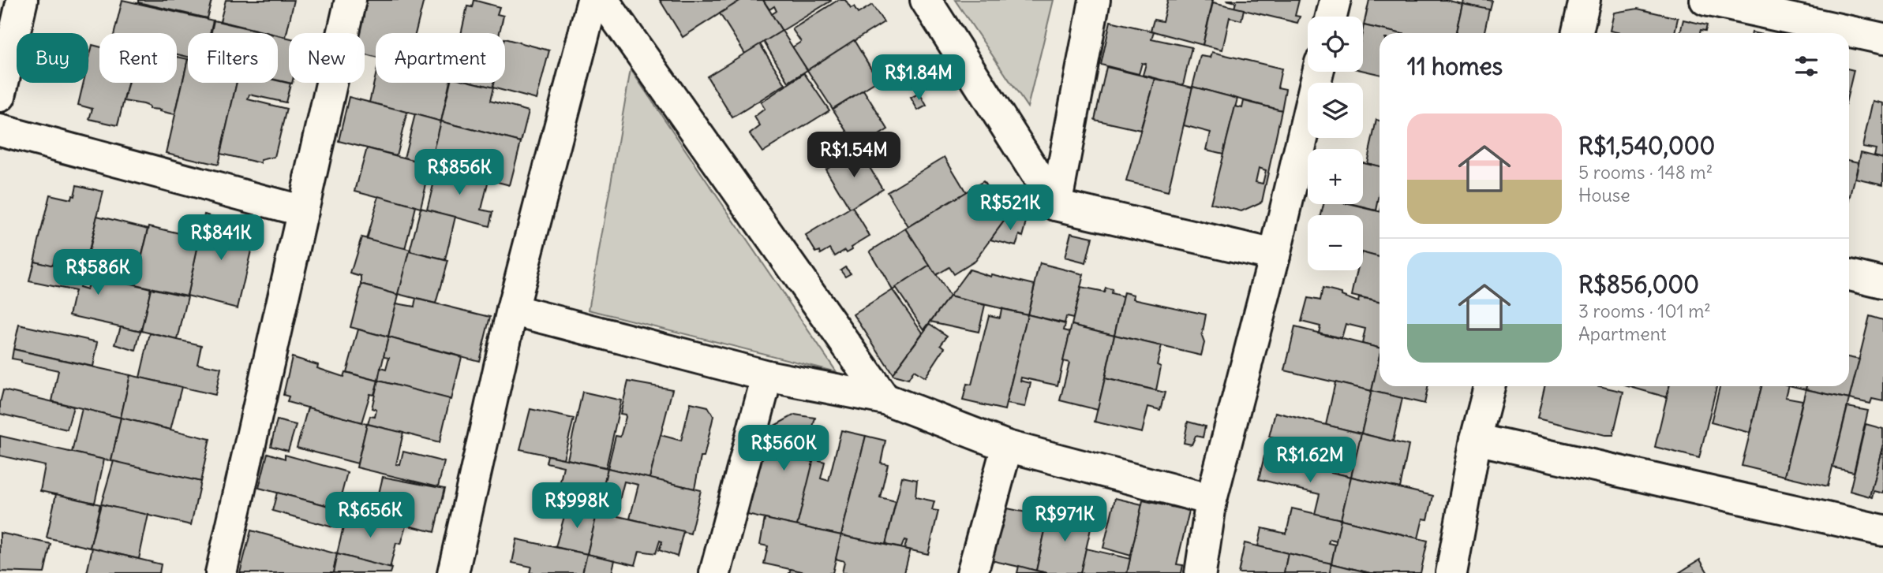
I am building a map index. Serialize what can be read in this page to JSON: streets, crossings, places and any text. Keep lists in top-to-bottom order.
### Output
{
  "page": {
    "map_buttons": ["+", "−"],
    "chip": [
      "Buy",
      "Rent",
      "Filters",
      "New",
      "Apartment"
    ],
    "heading": "11 homes",
    "price": [
      "R$1.84M",
      "R$1.54M",
      "R$856K",
      "R$521K",
      "R$841K",
      "R$586K",
      "R$560K",
      "R$1.62M",
      "R$998K",
      "R$656K",
      "R$971K"
    ],
    "list": [
      {
        "name": "R$1,540,000",
        "note": "5 rooms · 148 m² · House"
      },
      {
        "name": "R$856,000",
        "note": "3 rooms · 101 m² · Apartment"
      }
    ]
  }
}
